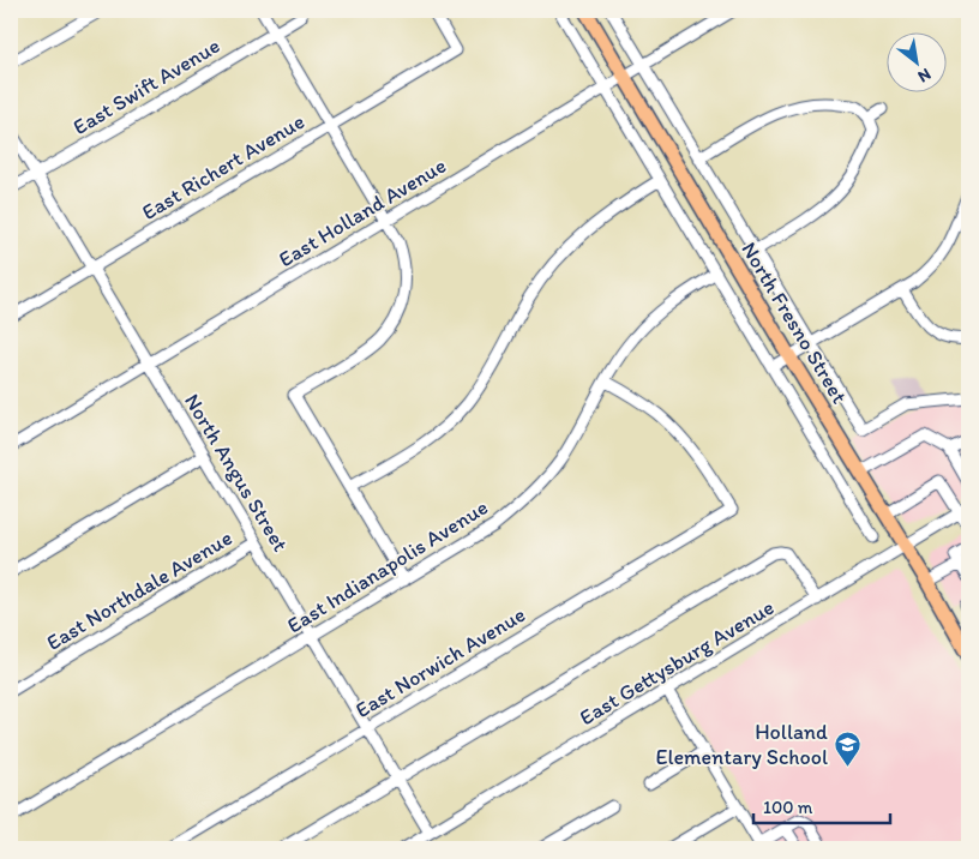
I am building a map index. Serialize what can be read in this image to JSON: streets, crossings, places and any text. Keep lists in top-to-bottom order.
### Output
{
  "streets": {
    "main road": ["North Fresno Street"],
    "street": [
      "East Swift Avenue",
      "East Richert Avenue",
      "East Holland Avenue",
      "North Angus Street",
      "East Indianapolis Avenue",
      "East Northdale Avenue",
      "East Norwich Avenue",
      "East Gettysburg Avenue"
    ]
  },
  "crossings": [
    ["East Swift Avenue", "North Angus Street"],
    ["East Richert Avenue", "North Angus Street"],
    ["East Holland Avenue", "North Fresno Street"],
    ["East Holland Avenue", "North Angus Street"],
    ["North Fresno Street", "East Indianapolis Avenue"],
    ["North Fresno Street", "East Gettysburg Avenue"],
    ["North Angus Street", "East Indianapolis Avenue"],
    ["North Angus Street", "East Northdale Avenue"],
    ["North Angus Street", "East Norwich Avenue"],
    ["North Angus Street", "East Gettysburg Avenue"],
    ["East Indianapolis Avenue", "East Norwich Avenue"]
  ],
  "places": {
    "school or university": ["Holland Elementary School"]
  },
  "scale_bar": "100 m",
  "north": "bottom right"
}
